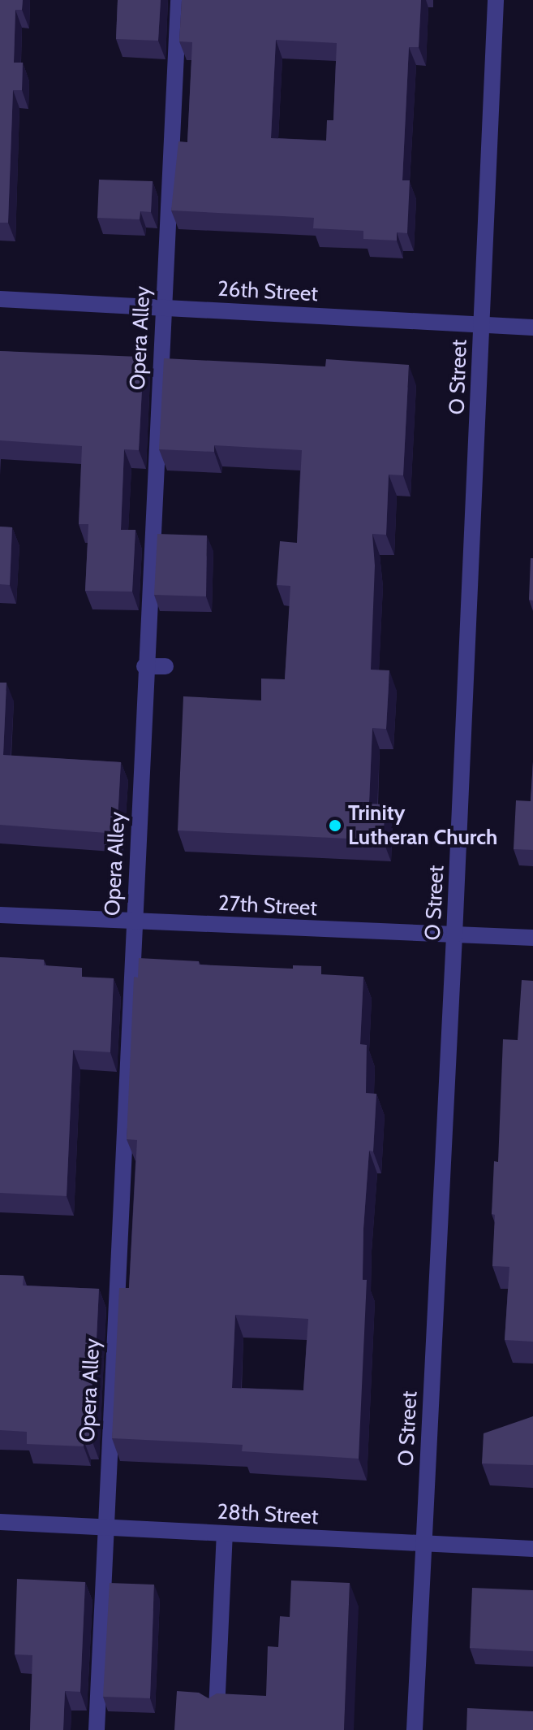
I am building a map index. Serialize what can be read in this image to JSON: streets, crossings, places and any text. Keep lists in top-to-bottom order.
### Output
{
  "streets": {
    "street": [
      "26th Street",
      "Opera Alley",
      "O Street",
      "27th Street",
      "28th Street"
    ]
  },
  "crossings": [
    ["26th Street", "Opera Alley"],
    ["26th Street", "O Street"],
    ["Opera Alley", "27th Street"],
    ["Opera Alley", "28th Street"],
    ["O Street", "27th Street"],
    ["O Street", "28th Street"]
  ],
  "places": ["Trinity Lutheran Church"]
}
